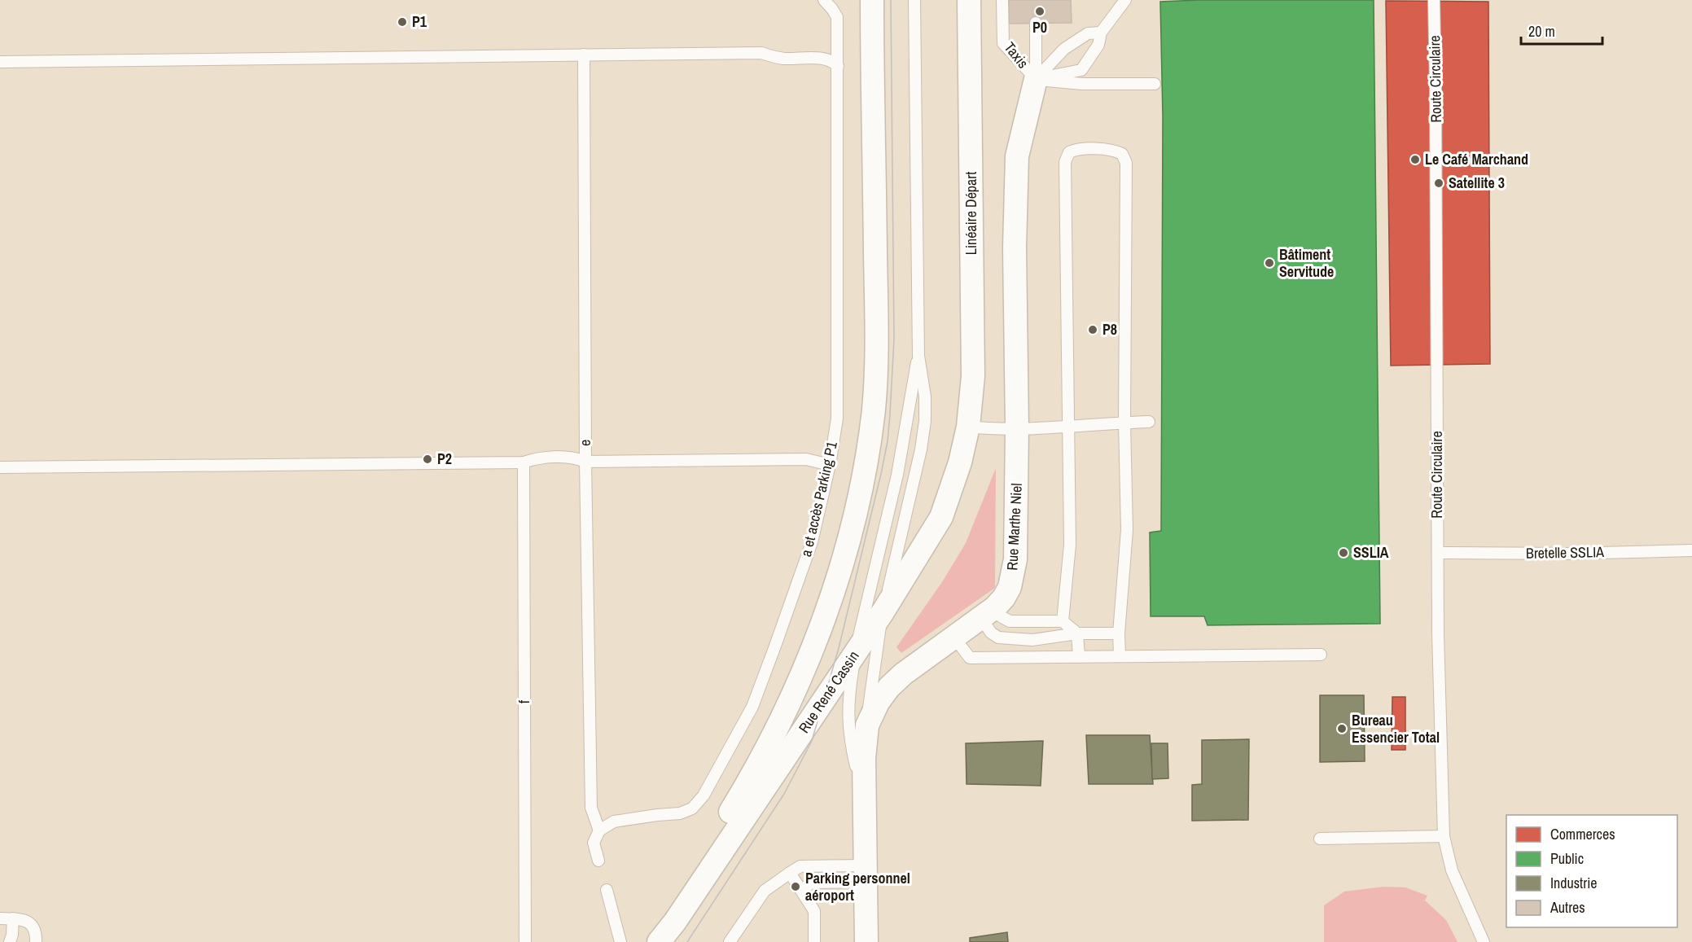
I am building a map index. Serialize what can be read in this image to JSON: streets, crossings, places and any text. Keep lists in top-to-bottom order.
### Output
{
  "streets": {
    "street": ["Linéaire Départ", "Rue Marthe Niel", "Rue René Cassin"],
    "lane": [
      "Taxis",
      "Route Circulaire",
      "e",
      "a et accès Parking P1",
      "Bretelle SSLIA",
      "f"
    ]
  },
  "crossings": [
    ["Taxis", "Rue Marthe Niel"],
    ["Route Circulaire", "Bretelle SSLIA"],
    ["Linéaire Départ", "Rue René Cassin"],
    ["e", "a et accès Parking P1"]
  ],
  "places": [
    "P0",
    "P1",
    "Le Café Marchand",
    "Satellite 3",
    "Bâtiment Servitude",
    "P8",
    "P2",
    "SSLIA",
    "Bureau Essencier Total",
    "Parking personnel aéroport"
  ],
  "legend": [
    "Commerces",
    "Public",
    "Industrie",
    "Autres"
  ],
  "scale_bar": "20 m"
}
